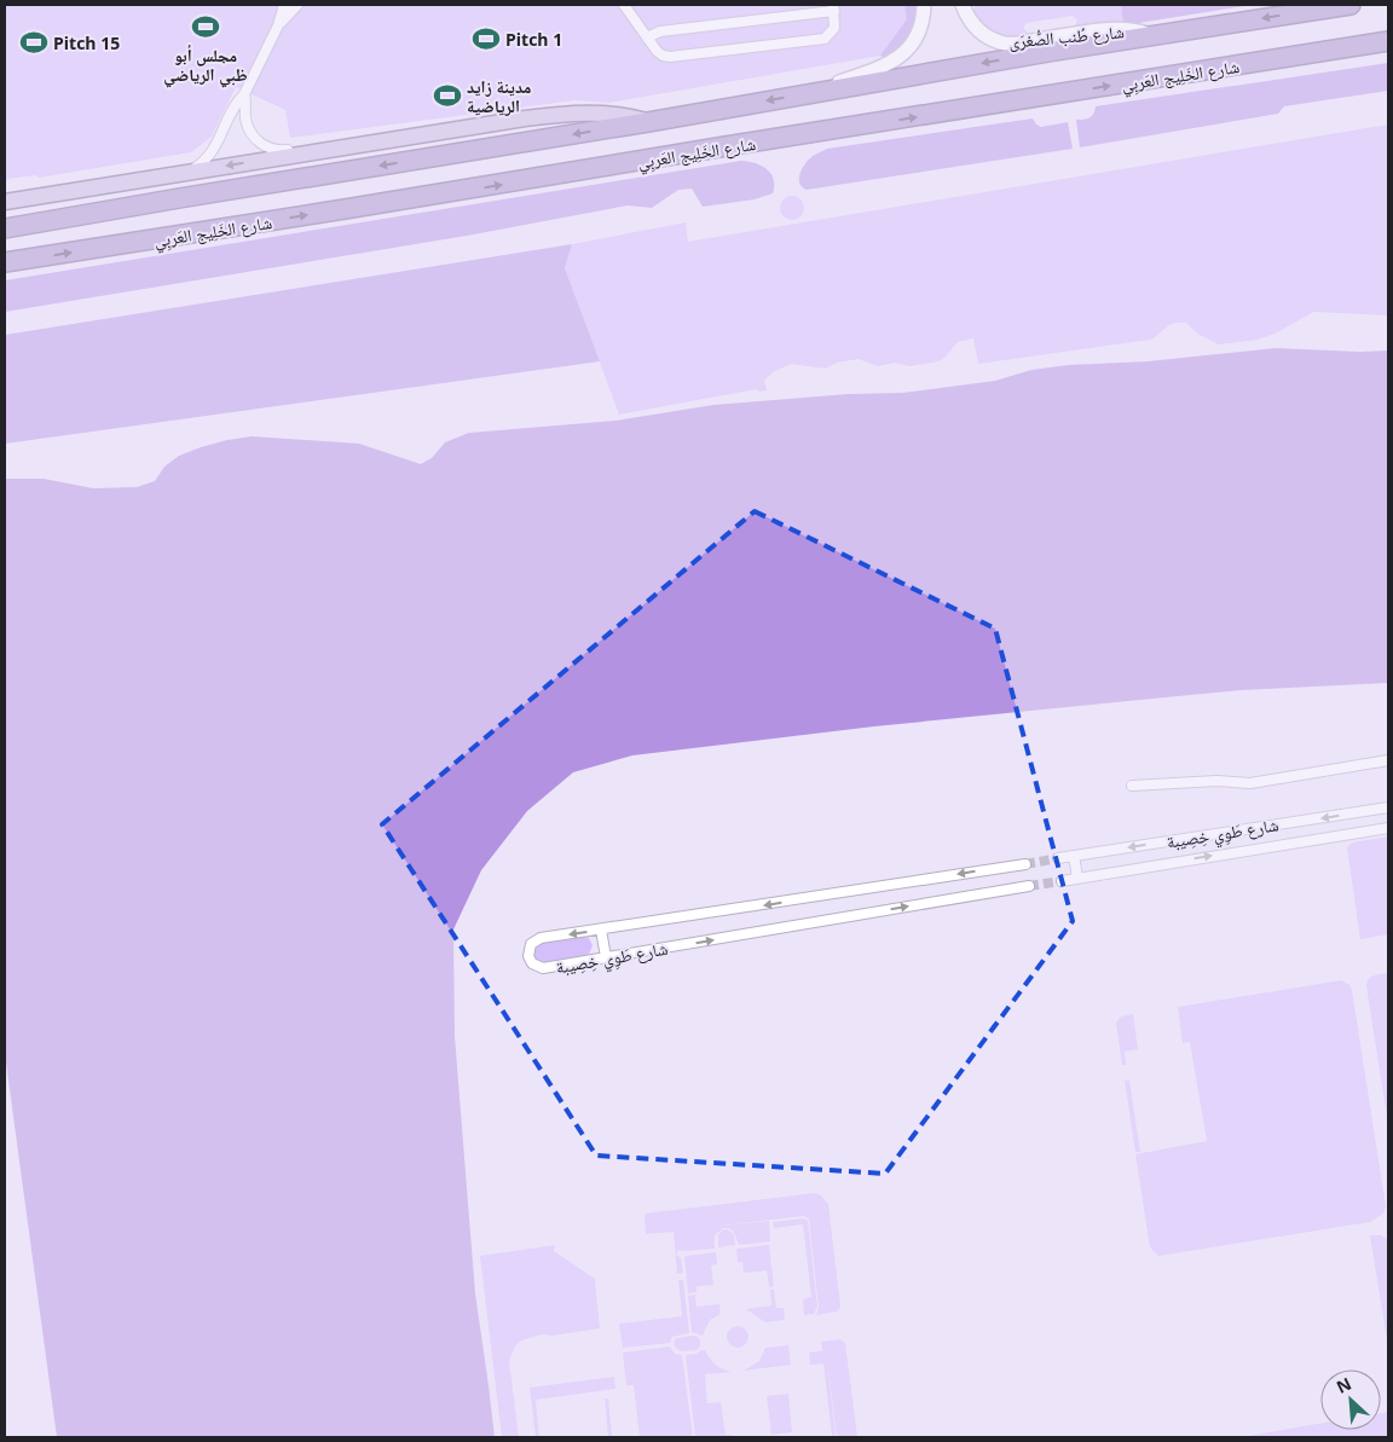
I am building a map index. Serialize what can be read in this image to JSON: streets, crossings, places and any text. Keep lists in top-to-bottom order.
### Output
{
  "streets": {
    "highway": ["شارع الخَلِيج العَربِي"],
    "street": ["شارع طُنب الصُّغرَى", "شارع طَوِي خِصِيبة"]
  },
  "places": {
    "sports": [
      "مجلس أبو ظبي الرياضي",
      "Pitch 1",
      "Pitch 15",
      "مدينة زايد الرياضية"
    ]
  },
  "north": "top left"
}
